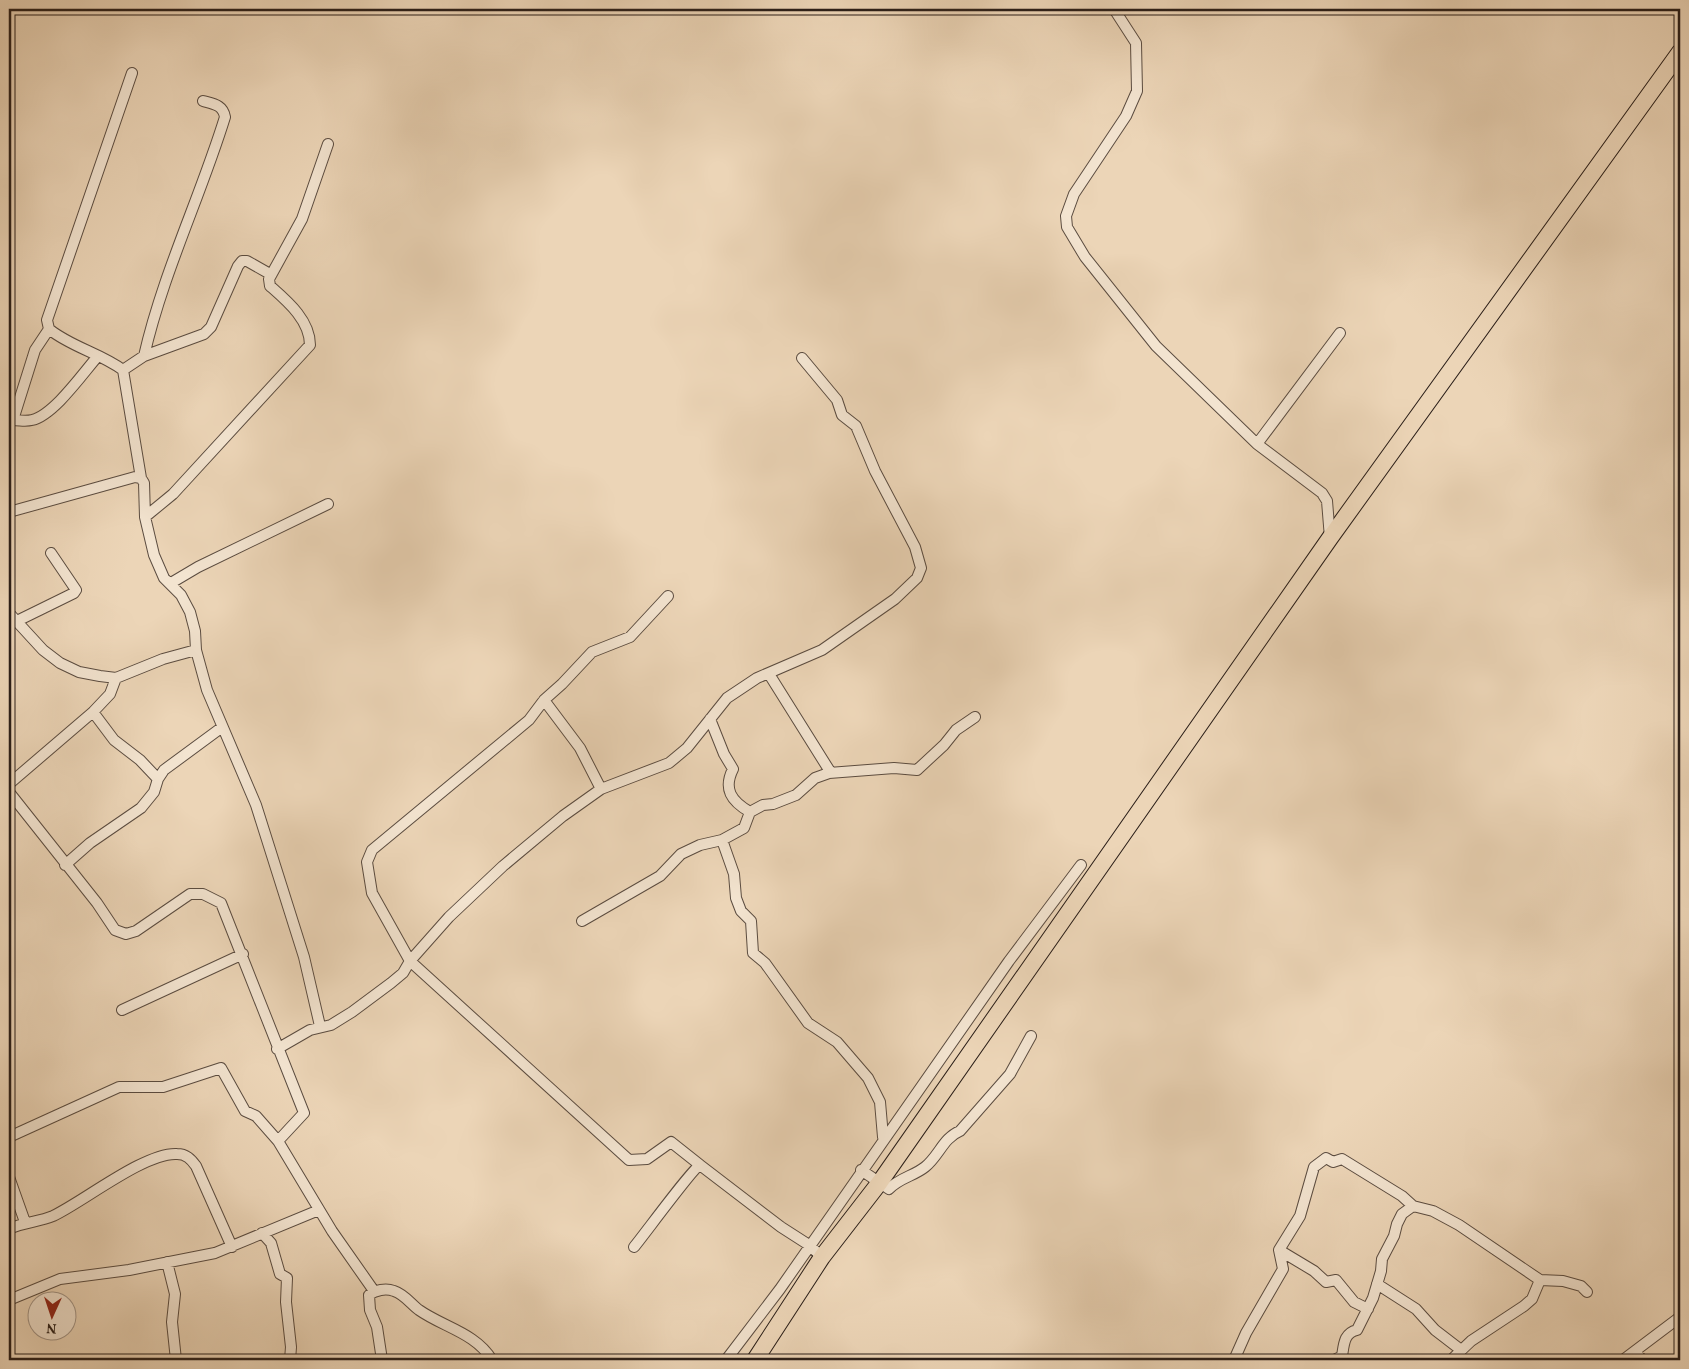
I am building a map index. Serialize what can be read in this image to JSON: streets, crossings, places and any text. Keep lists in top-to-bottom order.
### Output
{
  "north": "bottom"
}
